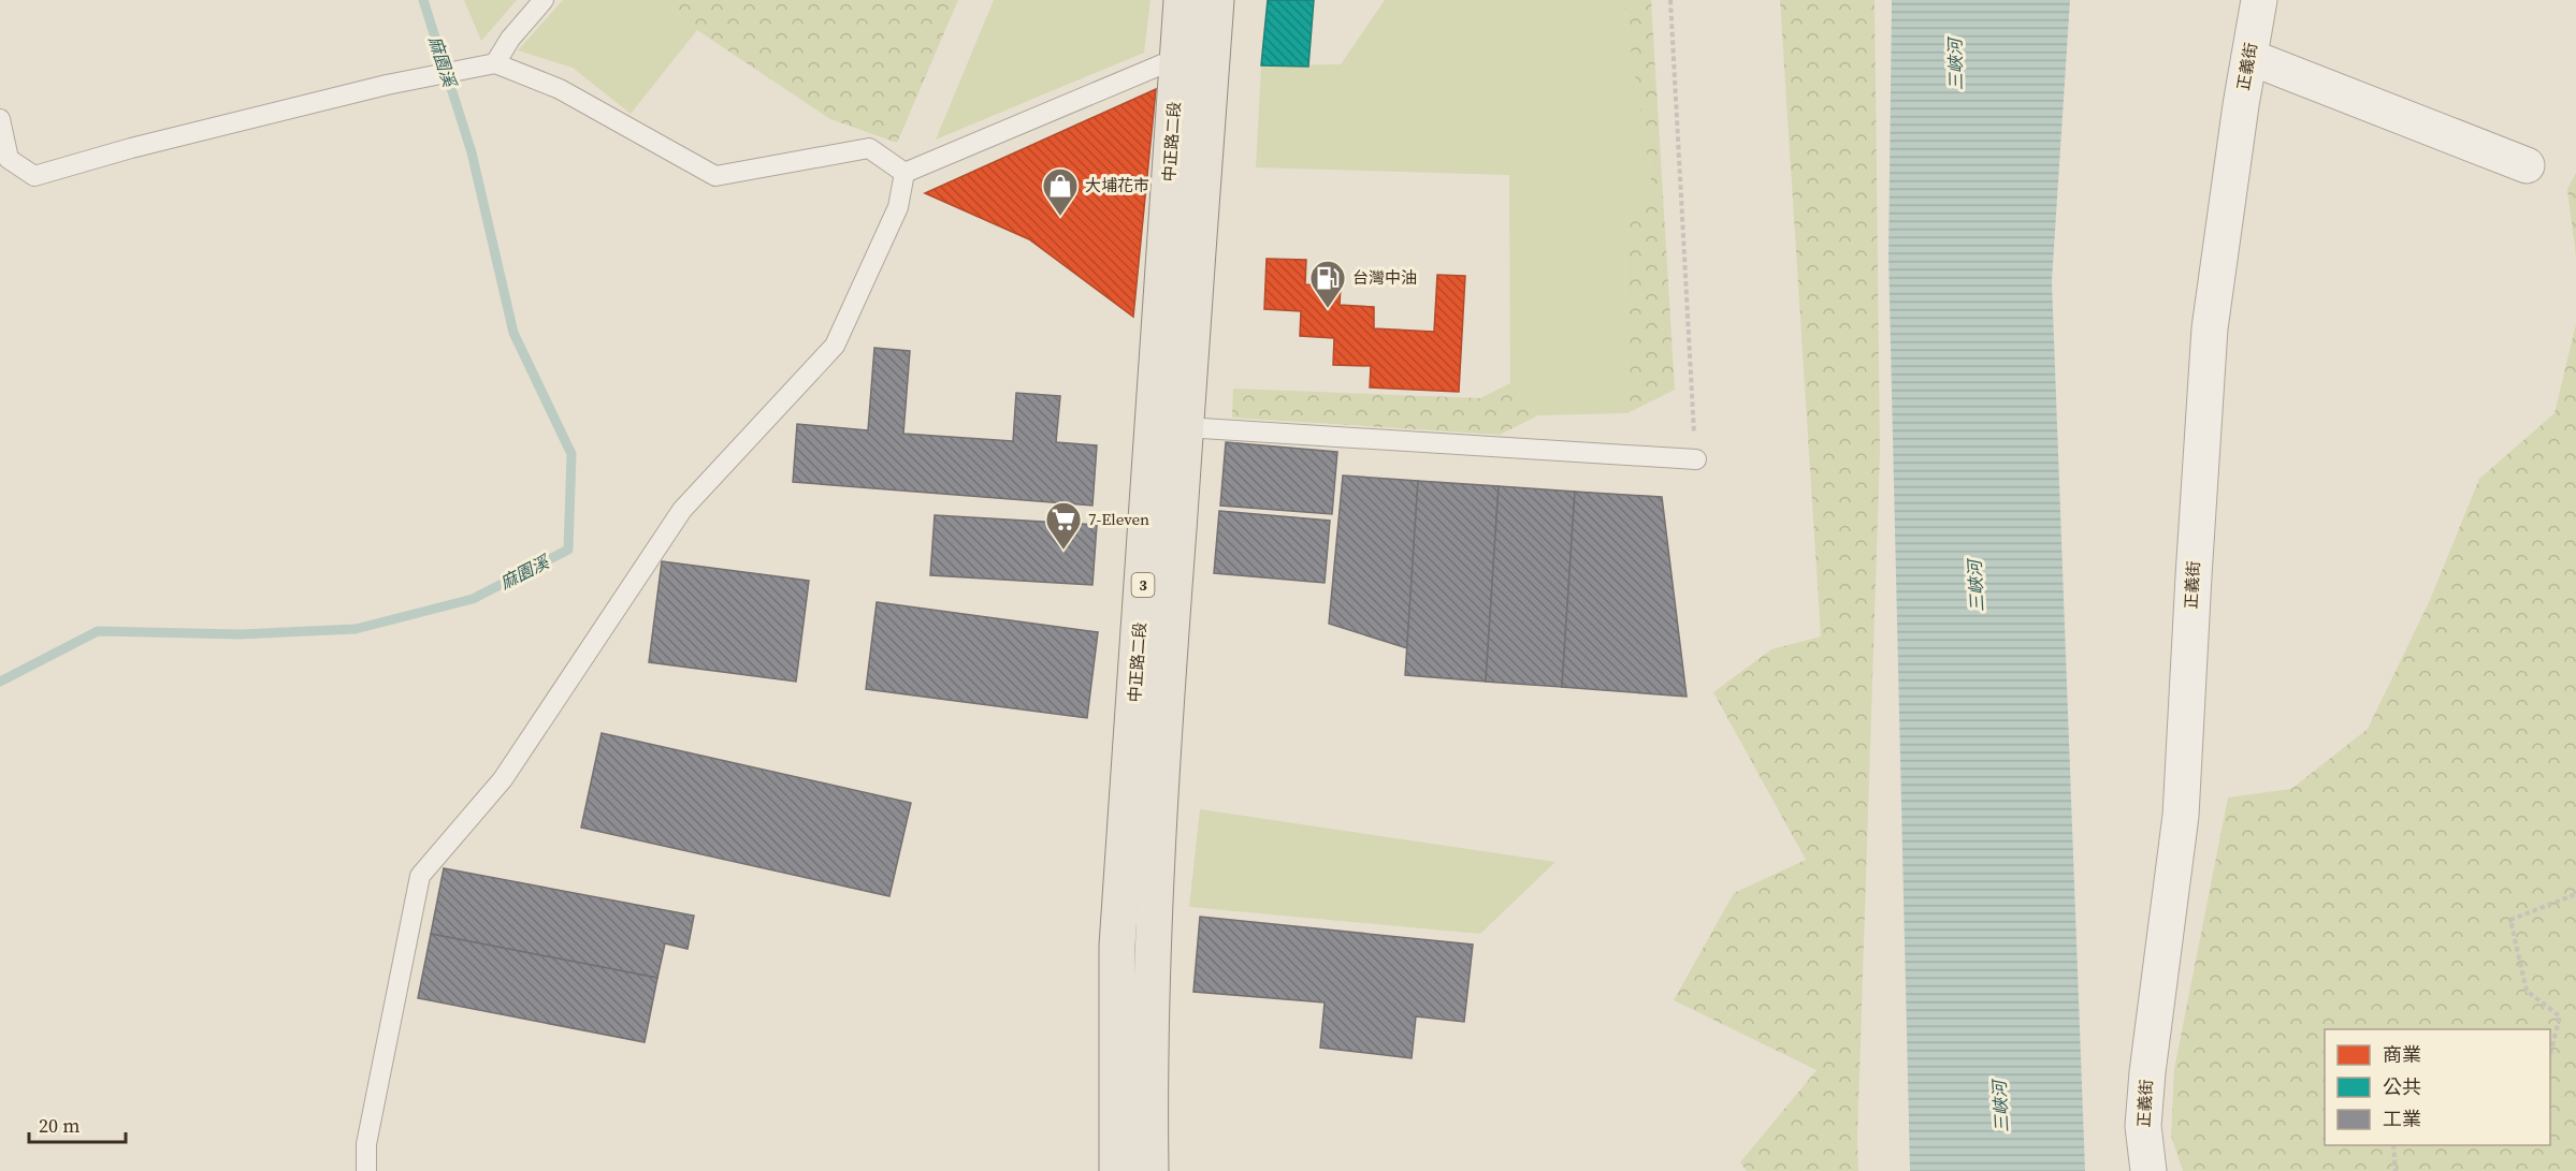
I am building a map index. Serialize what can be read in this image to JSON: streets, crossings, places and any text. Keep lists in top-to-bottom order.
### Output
{
  "streets": {
    "main road": ["中正路二段", "3"],
    "street": ["正義街"]
  },
  "water": ["麻園溪", "三峽河"],
  "places": {
    "shop": ["大埔花市"],
    "fuel station": ["台灣中油"],
    "supermarket": ["7-Eleven"]
  },
  "legend": ["商業", "公共", "工業"],
  "scale_bar": "20 m"
}
